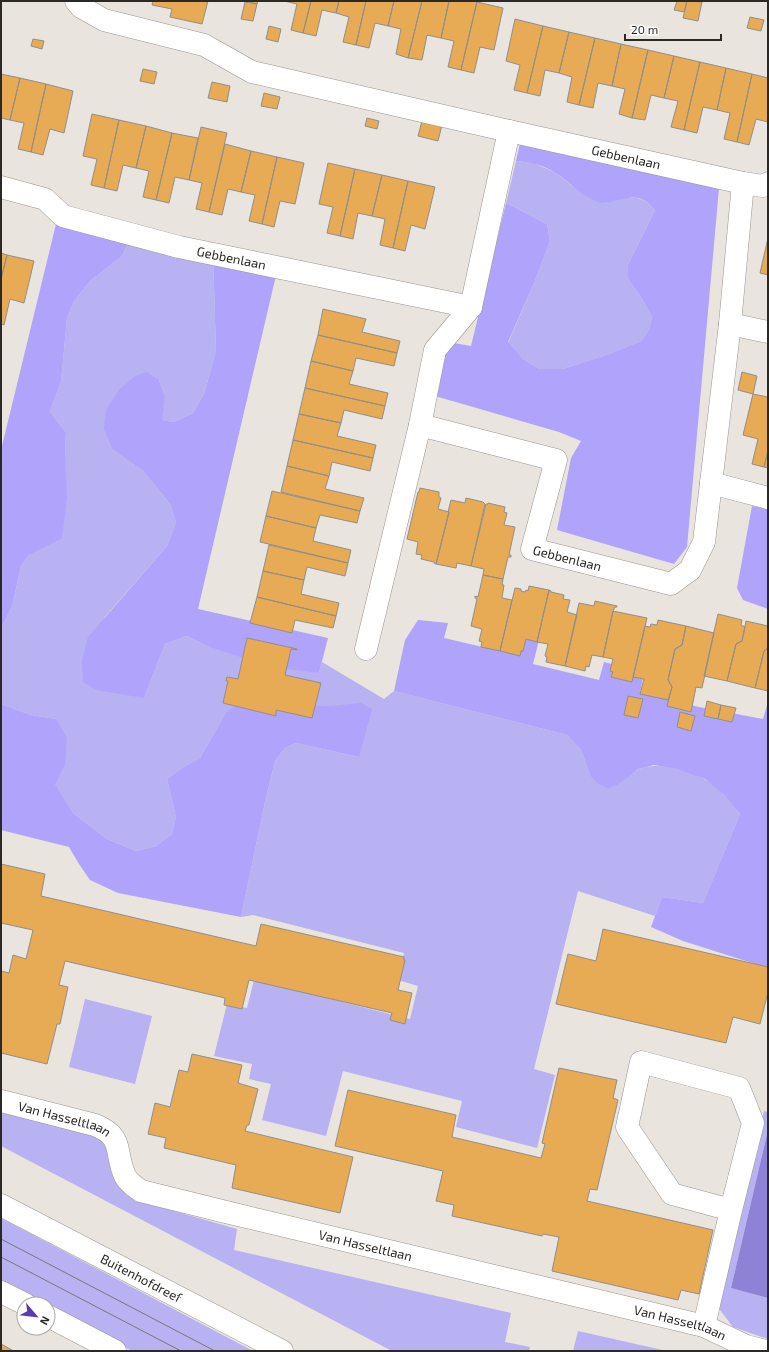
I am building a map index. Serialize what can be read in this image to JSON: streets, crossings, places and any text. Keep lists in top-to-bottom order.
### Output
{
  "streets": {
    "street": ["Gebbenlaan", "Van Hasseltlaan", "Buitenhofdreef"]
  },
  "scale_bar": "20 m",
  "north": "bottom right"
}
